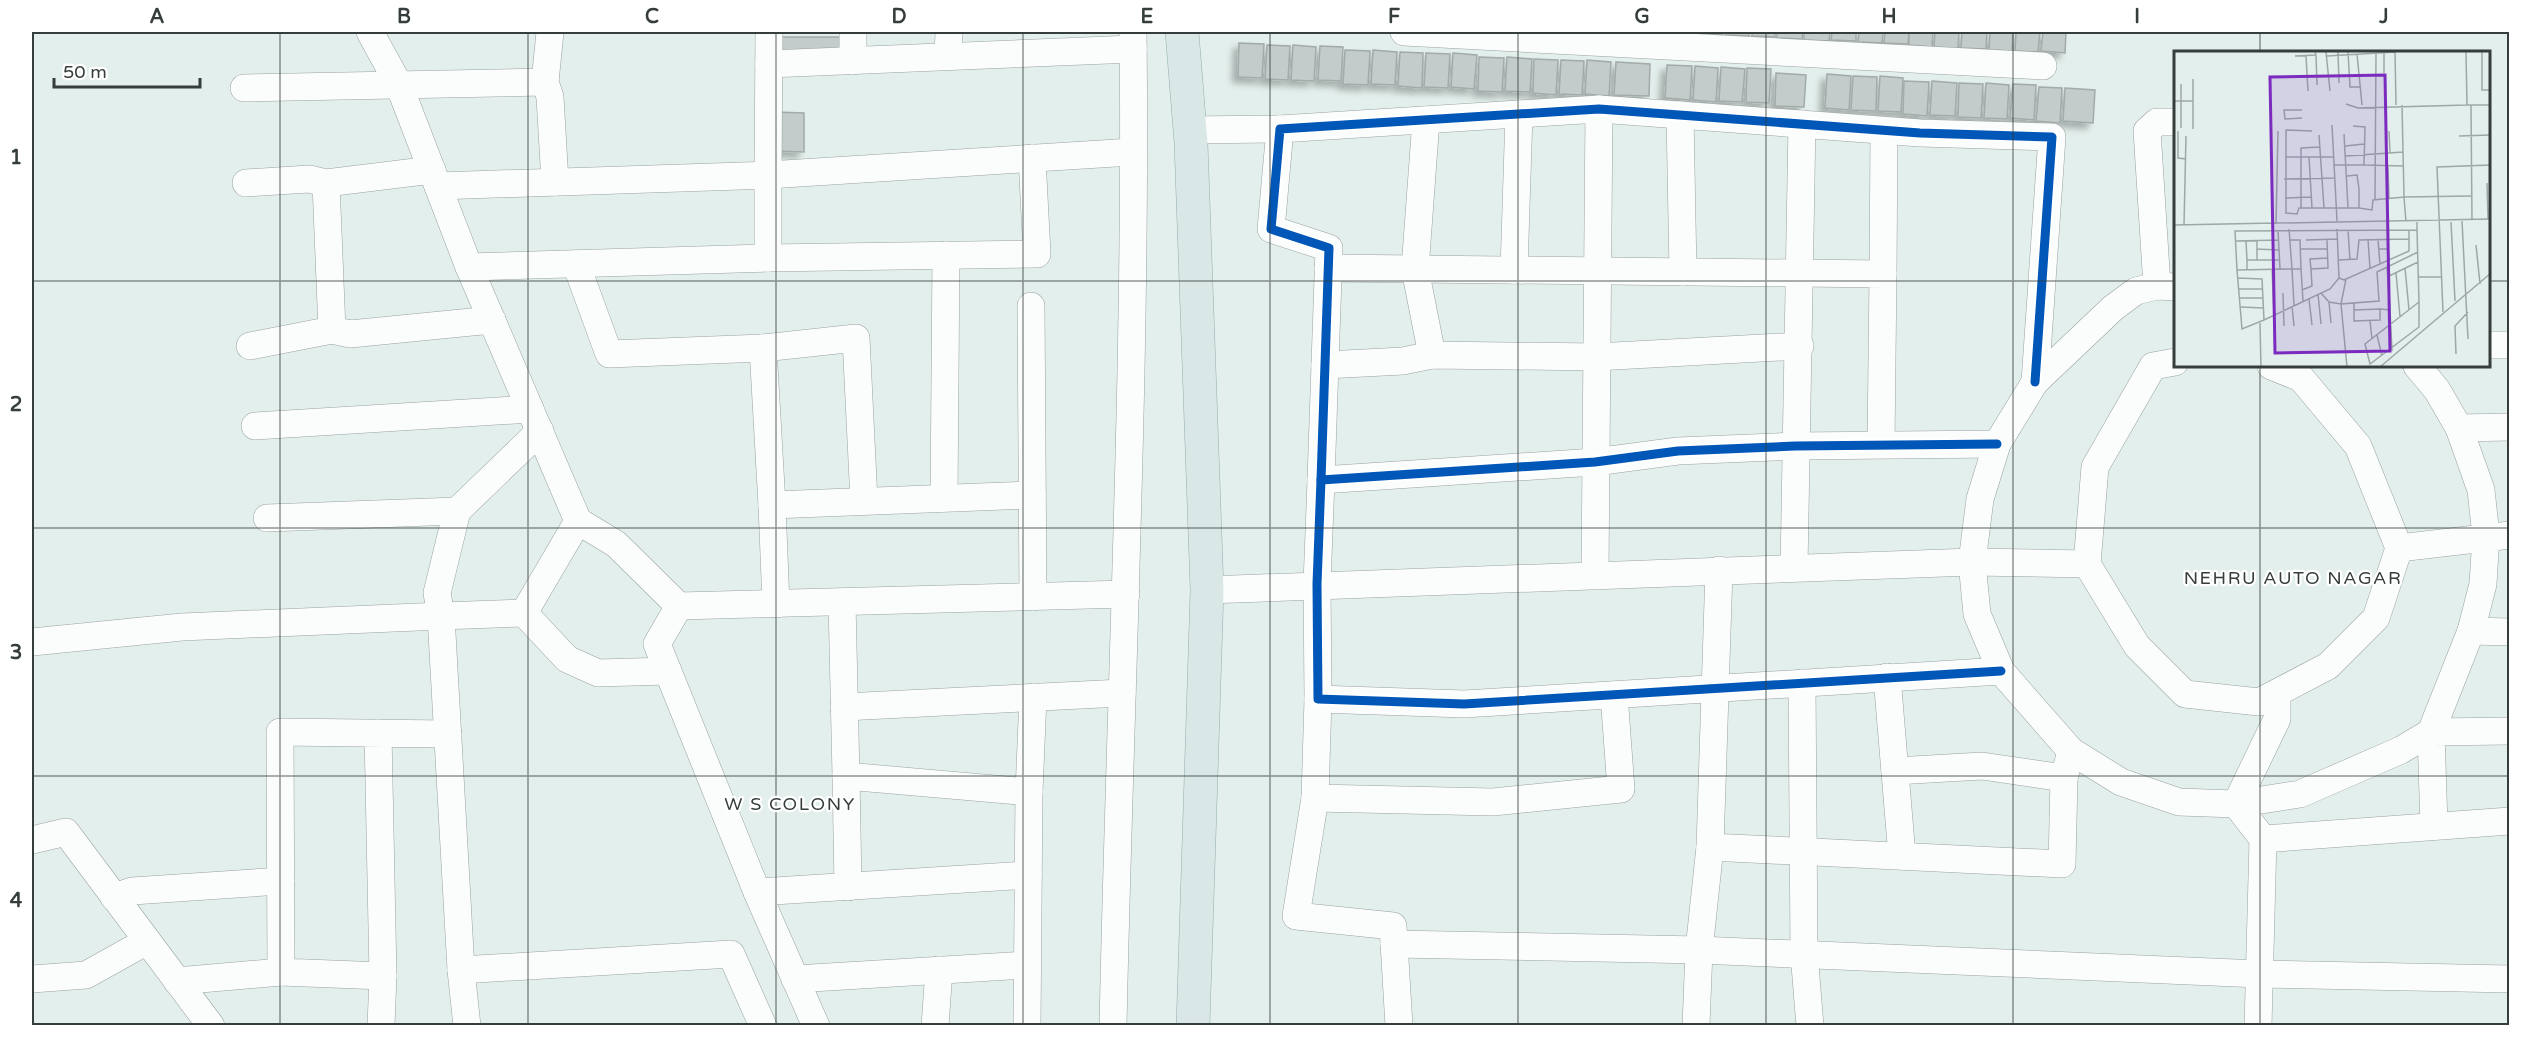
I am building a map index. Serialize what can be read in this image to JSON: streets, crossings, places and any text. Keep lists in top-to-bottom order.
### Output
{
  "districts": ["NEHRU AUTO NAGAR", "W S COLONY"],
  "scale_bar": "50 m",
  "grid": {
    "columns": [
      "A",
      "B",
      "C",
      "D",
      "E",
      "F",
      "G",
      "H",
      "I",
      "J"
    ],
    "rows": [
      "1",
      "2",
      "3",
      "4"
    ]
  }
}
